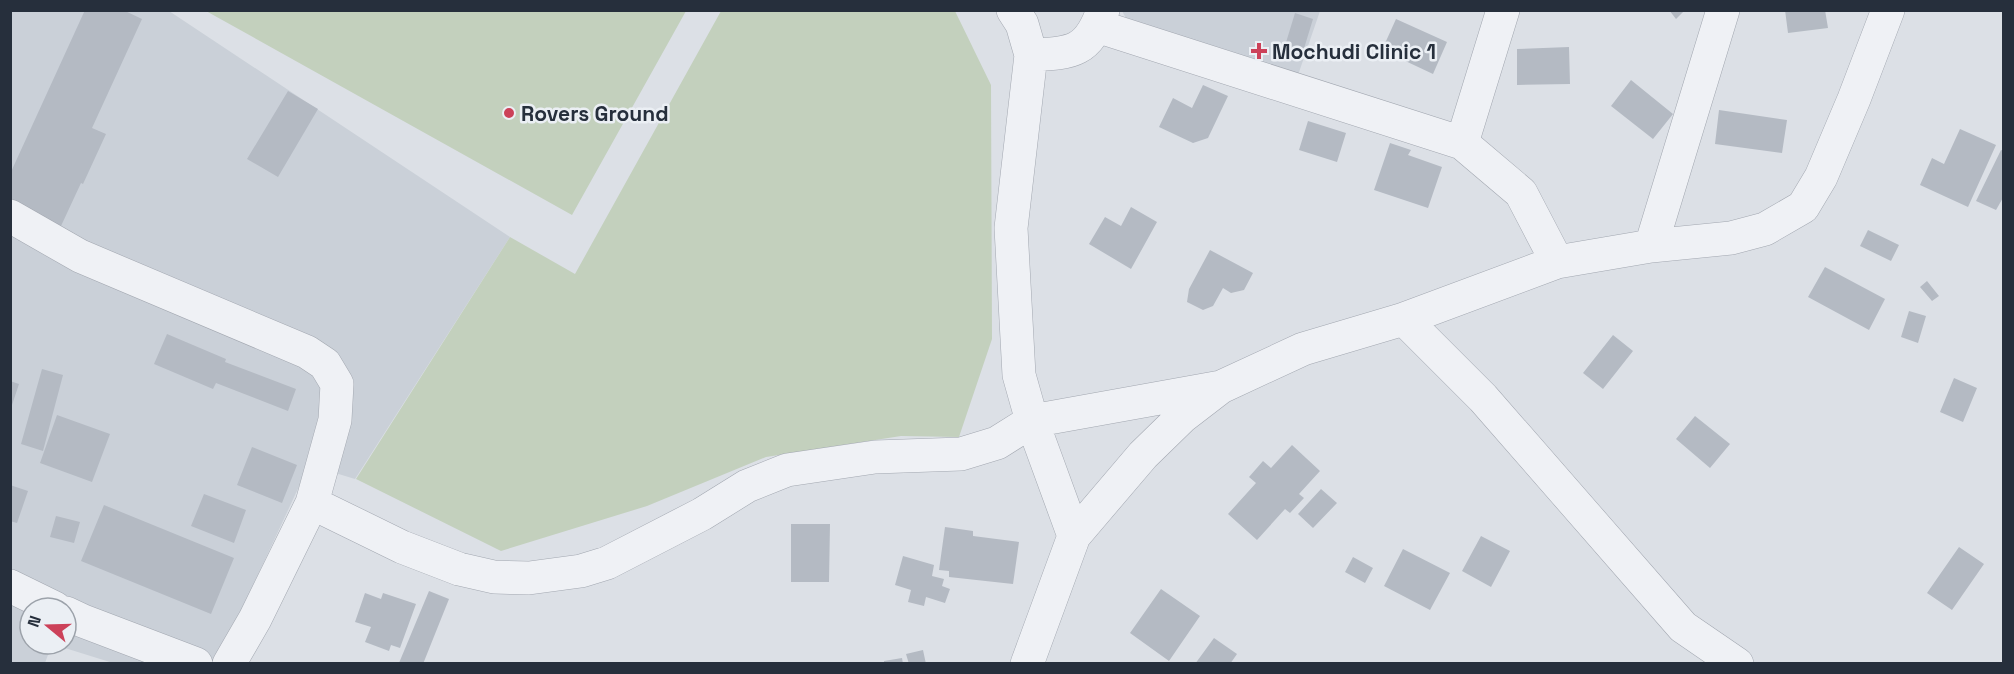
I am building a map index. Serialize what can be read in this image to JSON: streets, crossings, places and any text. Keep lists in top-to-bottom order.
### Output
{
  "places": {
    "health": ["Mochudi Clinic 1"],
    "other": ["Rovers Ground"]
  },
  "north": "left"
}
